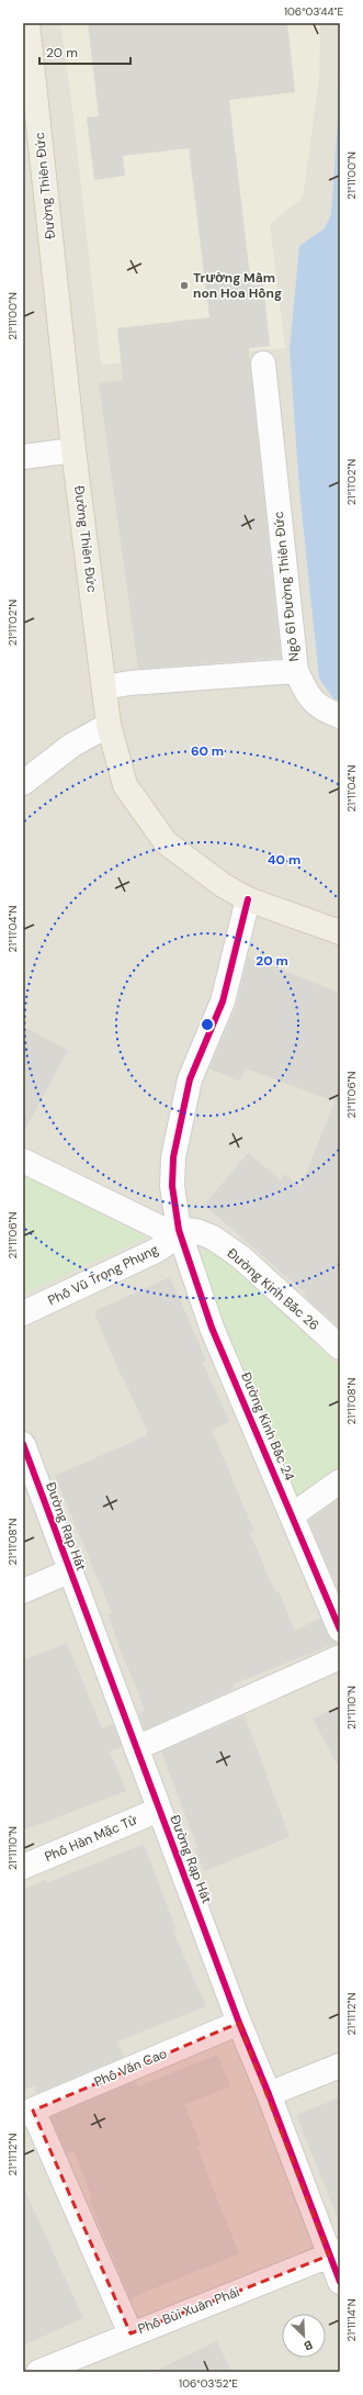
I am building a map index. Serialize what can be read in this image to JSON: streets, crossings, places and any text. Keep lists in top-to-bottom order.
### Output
{
  "streets": {
    "main road": ["Đường Thiên Đức"],
    "street": [
      "Ngõ 61 Đường Thiên Đức",
      "Phố Vũ Trọng Phụng",
      "Đường Kinh Bắc 26",
      "Đường Kinh Bắc 24",
      "Đường Rạp Hát",
      "Phố Hàn Mặc Tử",
      "Phố Văn Cao",
      "Phố Bùi Xuân Phái"
    ]
  },
  "crossings": [
    ["Đường Thiên Đức", "Ngõ 61 Đường Thiên Đức"],
    ["Đường Thiên Đức", "Đường Kinh Bắc 24"],
    ["Phố Vũ Trọng Phụng", "Đường Kinh Bắc 26"],
    ["Phố Vũ Trọng Phụng", "Đường Kinh Bắc 24"],
    ["Đường Kinh Bắc 26", "Đường Kinh Bắc 24"],
    ["Đường Rạp Hát", "Phố Hàn Mặc Tử"],
    ["Đường Rạp Hát", "Phố Văn Cao"],
    ["Đường Rạp Hát", "Phố Bùi Xuân Phái"]
  ],
  "places": ["Trường Mầm non Hoa Hồng"],
  "scale_bar": "20 m",
  "north": "bottom right",
  "coordinates": [
    "106°03'44\"E",
    "21°11'00\"N",
    "21°11'02\"N",
    "21°11'04\"N",
    "21°11'06\"N",
    "21°11'08\"N",
    "21°11'10\"N",
    "21°11'12\"N",
    "21°11'14\"N",
    "106°03'52\"E"
  ],
  "rings": ["60 m", "40 m", "20 m"]
}
